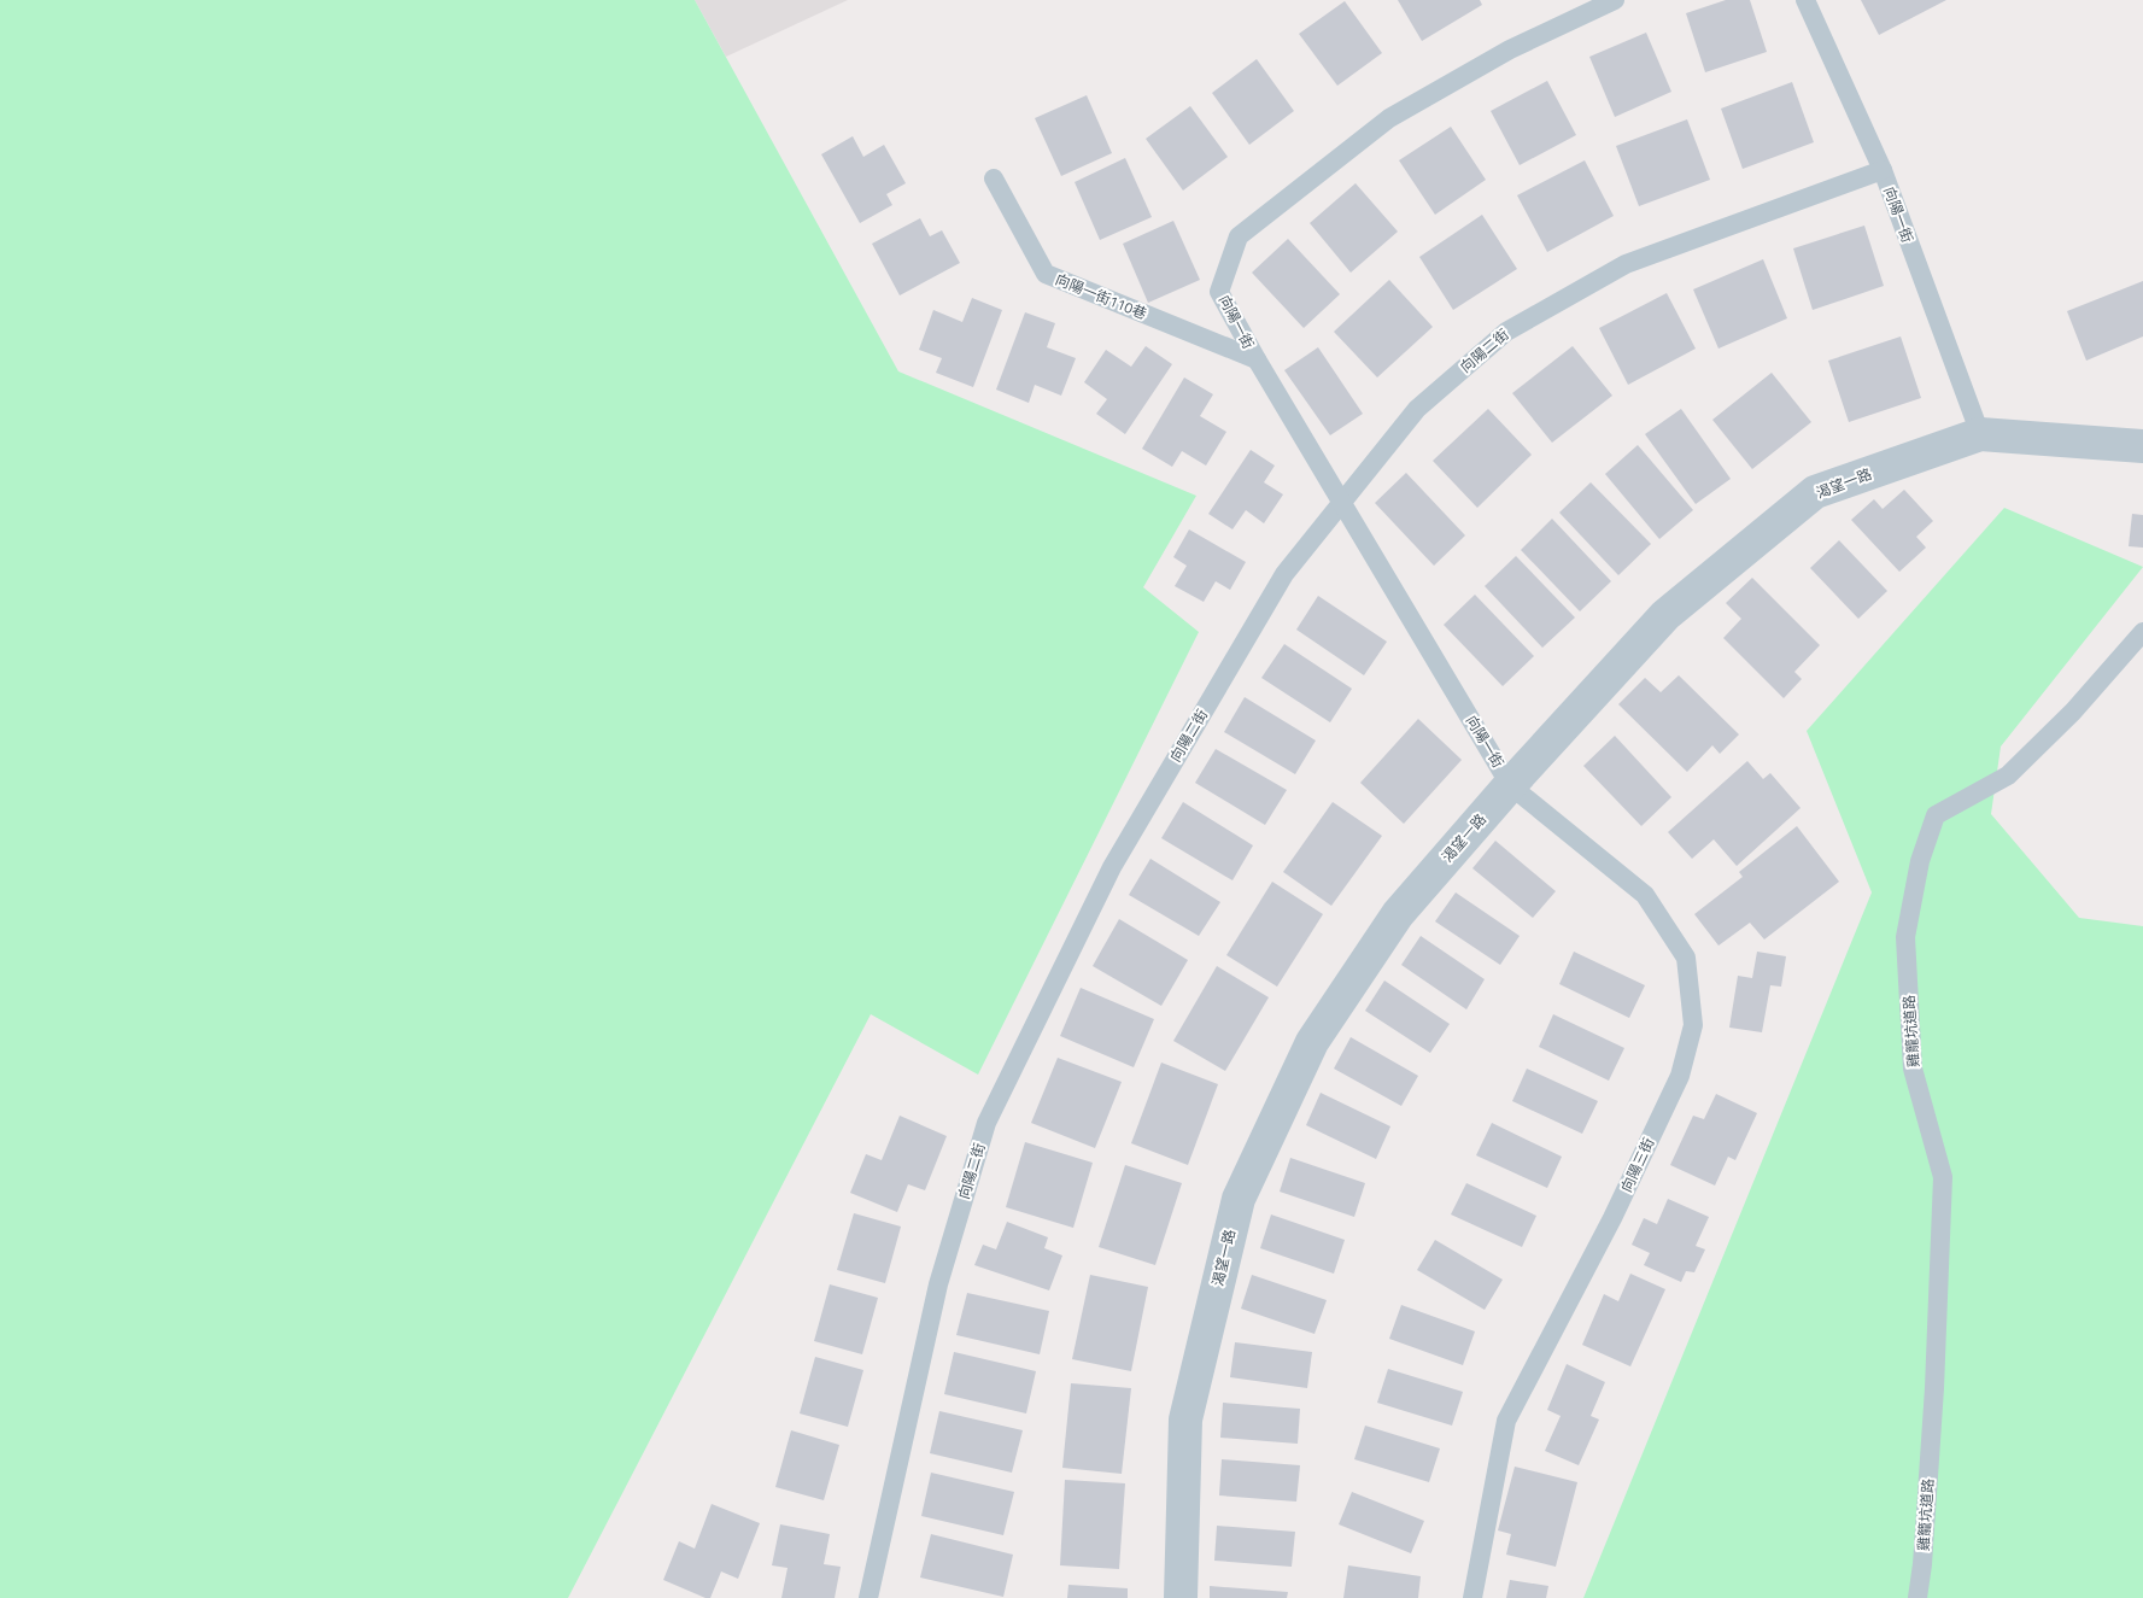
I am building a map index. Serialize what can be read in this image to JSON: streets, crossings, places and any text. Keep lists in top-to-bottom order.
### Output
{
  "streets": {
    "street": ["渴望一路"],
    "lane": [
      "向陽一街",
      "向陽一街110巷",
      "向陽二街",
      "雞籠坑道路",
      "向陽三街"
    ]
  },
  "crossings": [
    ["向陽一街", "向陽一街110巷"],
    ["向陽一街", "向陽二街"],
    ["向陽一街", "渴望一路"],
    ["向陽一街", "向陽三街"],
    ["渴望一路", "向陽三街"]
  ]
}
